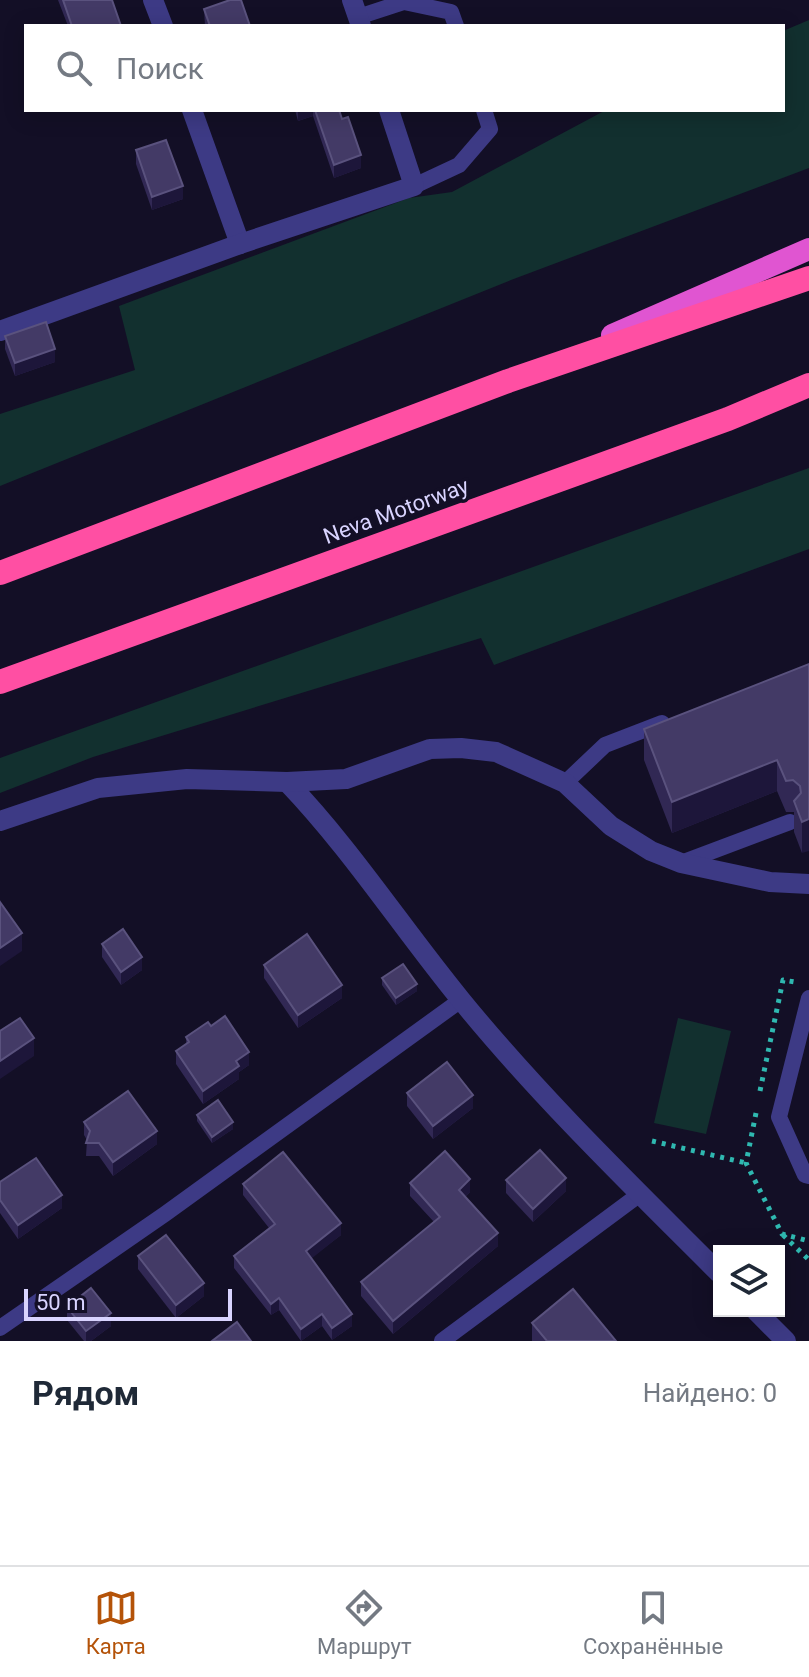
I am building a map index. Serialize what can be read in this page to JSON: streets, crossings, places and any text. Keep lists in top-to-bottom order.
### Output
{
  "streets": {
    "highway": ["Neva Motorway"]
  },
  "scale_bar": "50 m",
  "page": {
    "search": "Поиск",
    "scale": "50 m",
    "heading": ["Рядом", "Найдено: 0"],
    "nav": ["Карта", "Маршрут", "Сохранённые"]
  }
}
